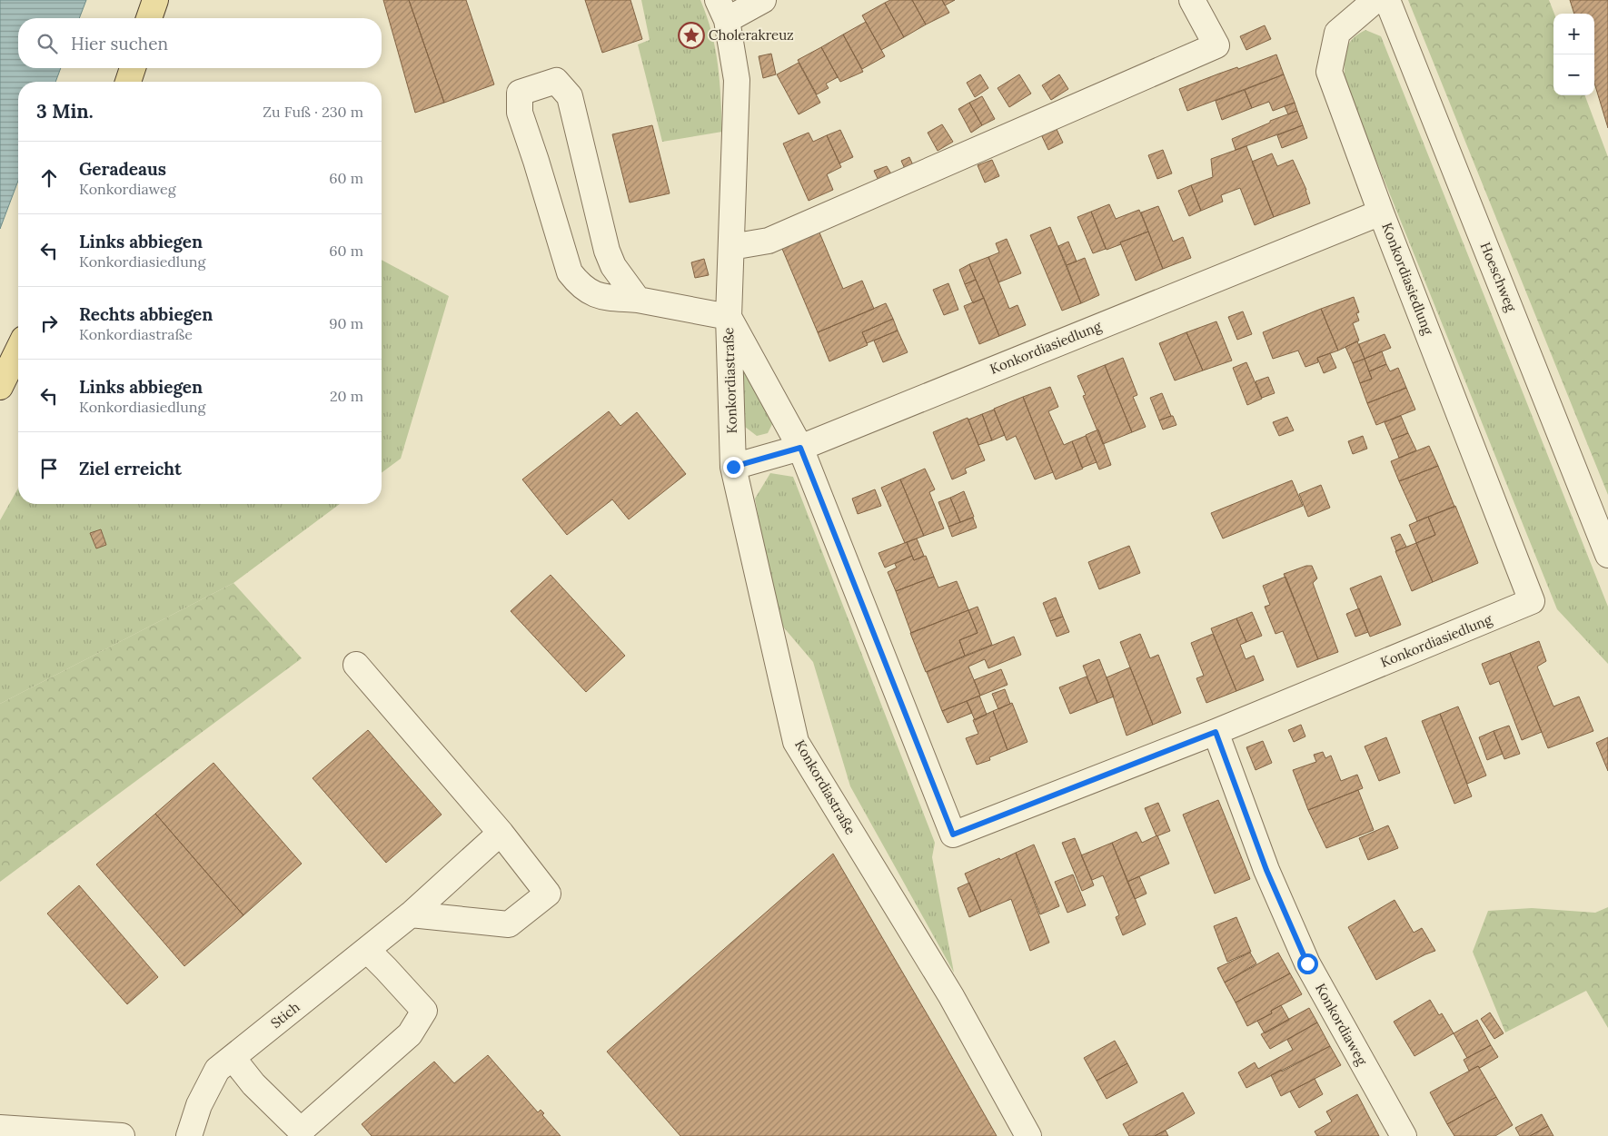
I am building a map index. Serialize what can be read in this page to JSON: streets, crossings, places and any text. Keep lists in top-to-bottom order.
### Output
{
  "streets": {
    "street": [
      "Hoeschweg",
      "Konkordiasiedlung",
      "Konkordiastraße",
      "Stich",
      "Konkordiaweg"
    ]
  },
  "crossings": [
    ["Konkordiasiedlung", "Konkordiastraße"],
    ["Konkordiasiedlung", "Konkordiaweg"]
  ],
  "places": {
    "place": ["Cholerakreuz"]
  },
  "page": {
    "map_buttons": ["+", "−"],
    "search": "Hier suchen",
    "heading": ["3 Min.", "Zu Fuß · 230 m"],
    "list": [
      ["Geradeaus", "Konkordiaweg", "60 m"],
      ["Links abbiegen", "Konkordiasiedlung", "60 m"],
      ["Rechts abbiegen", "Konkordiastraße", "90 m"],
      ["Links abbiegen", "Konkordiasiedlung", "20 m"],
      "Ziel erreicht"
    ]
  }
}
